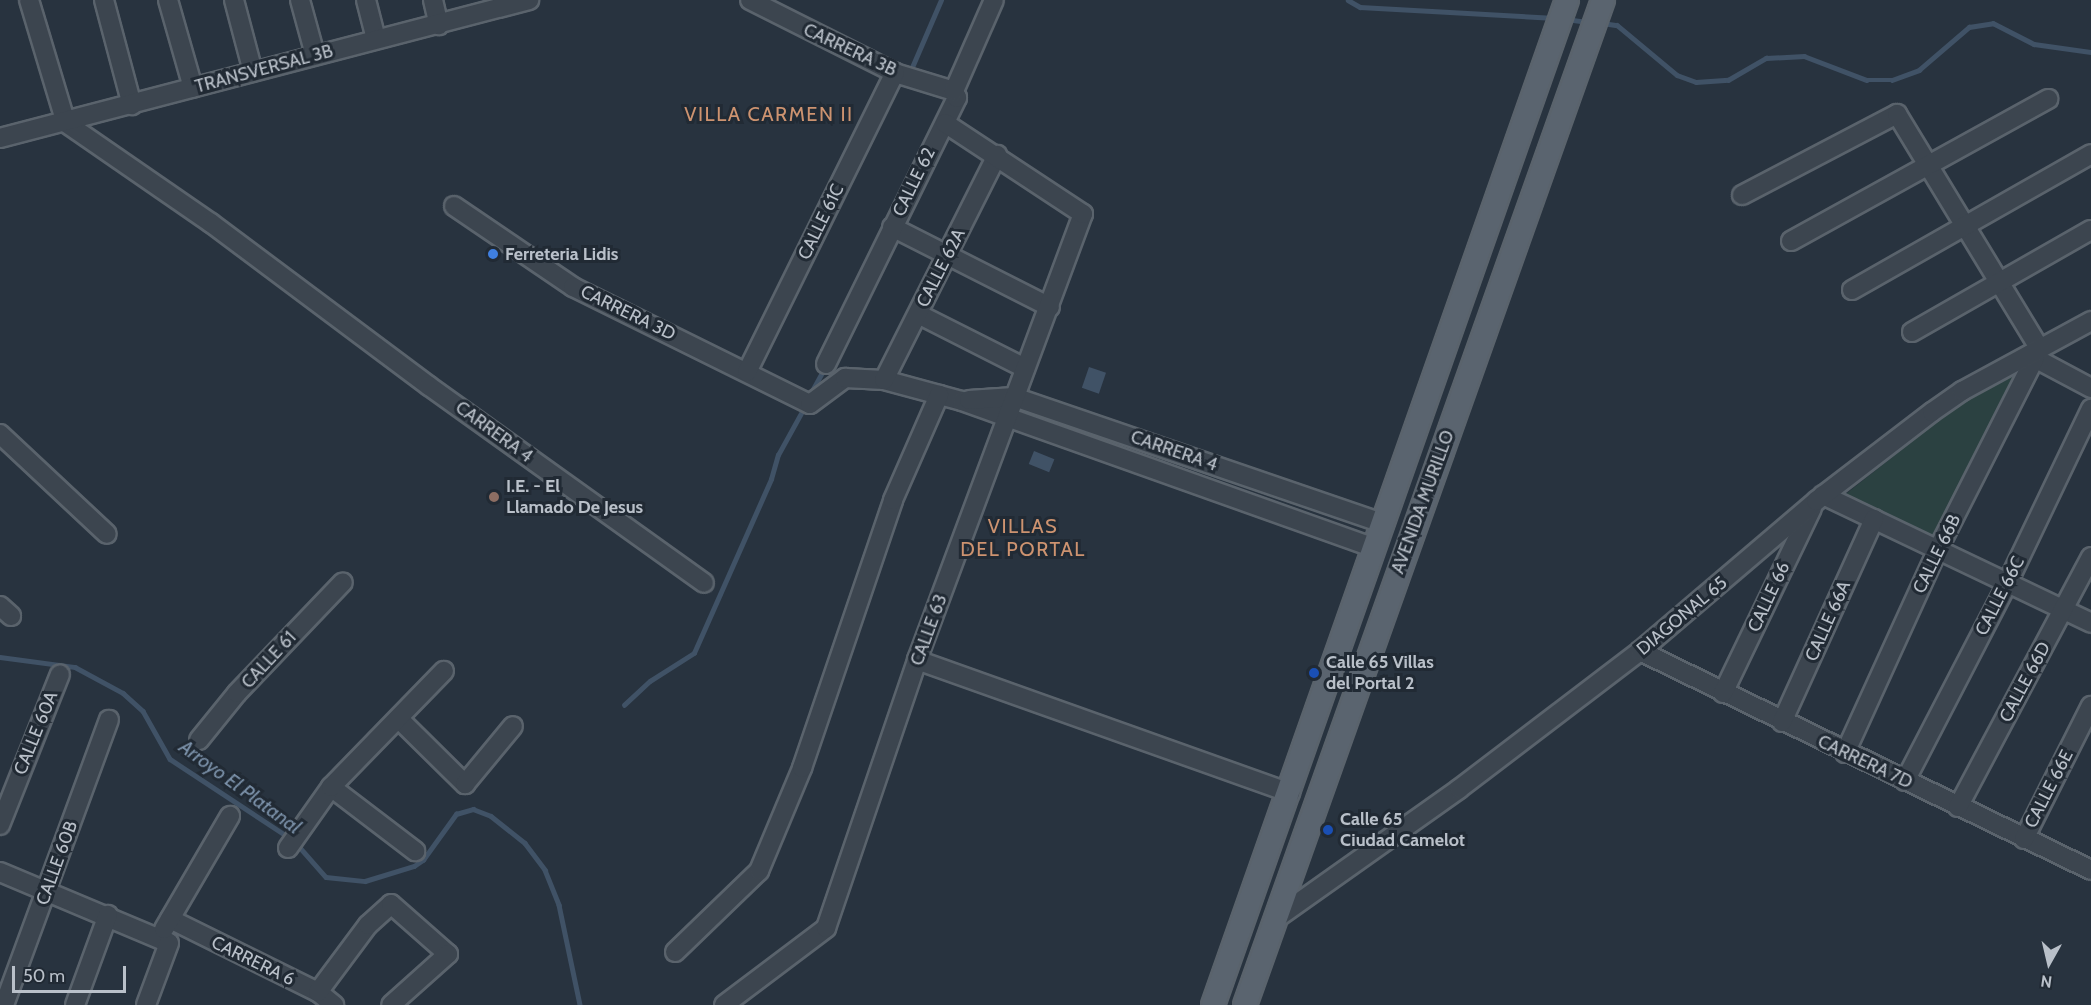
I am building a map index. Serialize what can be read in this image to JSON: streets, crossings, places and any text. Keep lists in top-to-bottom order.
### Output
{
  "streets": {
    "main road": ["AVENIDA MURILLO"],
    "street": [
      "CARRERA 3B",
      "TRANSVERSAL 3B",
      "CALLE 62",
      "CALLE 61C",
      "CALLE 62A",
      "CARRERA 3D",
      "CARRERA 4",
      "CALLE 66B",
      "CALLE 66C",
      "CALLE 66",
      "DIAGONAL 65",
      "CALLE 66A",
      "CALLE 63",
      "CALLE 61",
      "CALLE 66D",
      "CALLE 60A",
      "CARRERA 7D",
      "CALLE 66E",
      "CALLE 60B",
      "CARRERA 6"
    ]
  },
  "crossings": [
    ["CARRERA 3B", "CALLE 62"],
    ["CARRERA 3B", "CALLE 61C"],
    ["TRANSVERSAL 3B", "CARRERA 4"],
    ["CALLE 61C", "CARRERA 3D"],
    ["CALLE 62A", "CARRERA 4"],
    ["CALLE 62A", "CALLE 63"],
    ["CARRERA 3D", "CARRERA 4"],
    ["CARRERA 4", "AVENIDA MURILLO"],
    ["CARRERA 4", "CALLE 63"],
    ["AVENIDA MURILLO", "DIAGONAL 65"],
    ["CALLE 66B", "DIAGONAL 65"],
    ["CALLE 66B", "CARRERA 7D"],
    ["CALLE 66C", "CARRERA 7D"],
    ["CALLE 66", "DIAGONAL 65"],
    ["CALLE 66", "CARRERA 7D"],
    ["DIAGONAL 65", "CARRERA 7D"],
    ["CALLE 66A", "CARRERA 7D"],
    ["CALLE 66D", "CARRERA 7D"],
    ["CARRERA 7D", "CALLE 66E"]
  ],
  "districts": ["VILLA CARMEN II", "VILLAS DEL PORTAL"],
  "water": ["Arroyo El Platanal"],
  "places": [
    "Ferreteria Lidis",
    "I.E. - El Llamado De Jesus",
    "Calle 65 Villas del Portal 2",
    "Calle 65 Ciudad Camelot"
  ],
  "scale_bar": "50 m",
  "north": "bottom"
}
